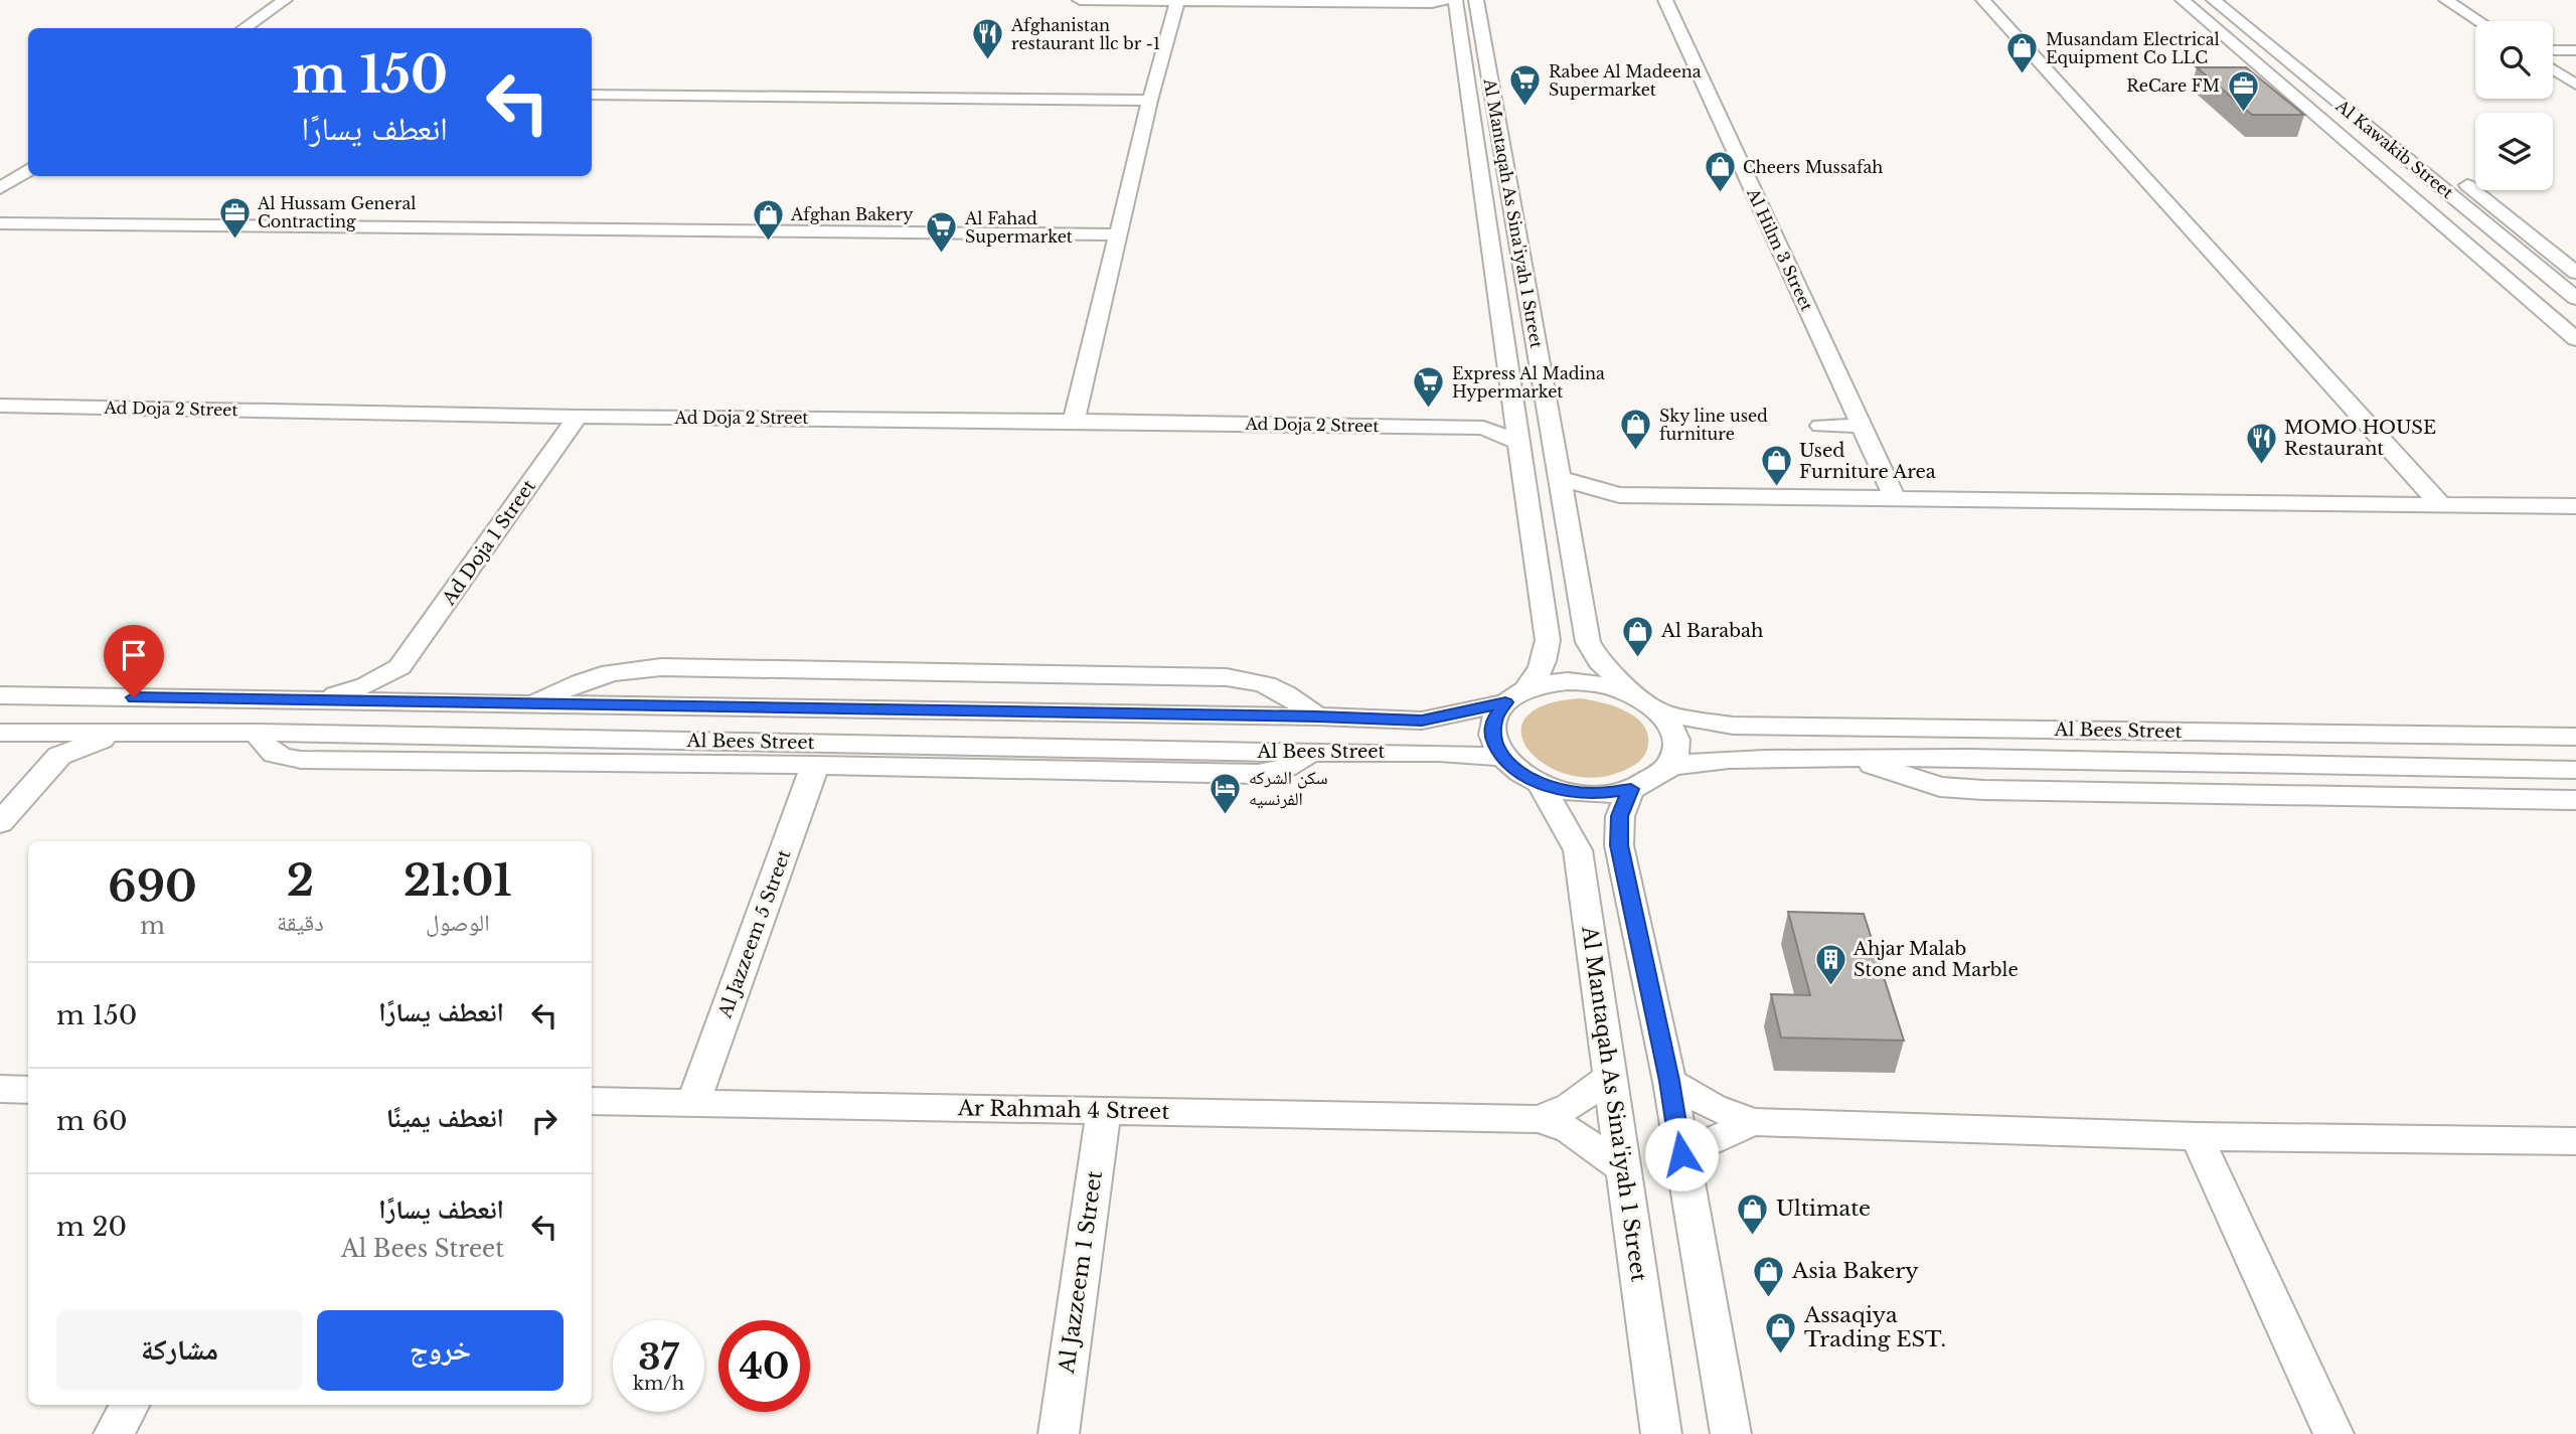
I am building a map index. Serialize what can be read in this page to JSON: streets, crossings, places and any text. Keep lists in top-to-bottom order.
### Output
{
  "streets": {
    "street": [
      "Al Kawakib Street",
      "Al Mantaqah As Sina'iyah 1 Street",
      "Al Hilm 3 Street",
      "Ad Doja 2 Street",
      "Ad Doja 1 Street",
      "Al Bees Street",
      "Al Jazzeem 5 Street",
      "Ar Rahmah 4 Street",
      "Al Jazzeem 1 Street"
    ]
  },
  "crossings": [
    ["Al Mantaqah As Sina'iyah 1 Street", "Ad Doja 2 Street"],
    ["Al Mantaqah As Sina'iyah 1 Street", "Al Bees Street"],
    ["Al Mantaqah As Sina'iyah 1 Street", "Ar Rahmah 4 Street"],
    ["Ad Doja 2 Street", "Ad Doja 1 Street"],
    ["Ad Doja 1 Street", "Al Bees Street"],
    ["Al Jazzeem 5 Street", "Ar Rahmah 4 Street"],
    ["Ar Rahmah 4 Street", "Al Jazzeem 1 Street"]
  ],
  "places": {
    "restaurant": ["Afghanistan restaurant llc br -1", "MOMO HOUSE Restaurant"],
    "shop": [
      "Musandam Electrical Equipment Co LLC",
      "Cheers Mussafah",
      "Afghan Bakery",
      "Sky line used furniture",
      "Used Furniture Area",
      "Al Barabah",
      "Ultimate",
      "Asia Bakery",
      "Assaqiya Trading EST."
    ],
    "supermarket": ["Rabee Al Madeena Supermarket", "Al Fahad Supermarket", "Express Al Madina Hypermarket"],
    "office": ["ReCare FM", "Al Hussam General Contracting"],
    "hotel": ["سكن الشركه الفرنسيه"],
    "building": ["Ahjar Malab Stone and Marble"]
  },
  "page": {
    "turn": ["150 m", "انعطف يسارًا"],
    "eta": [
      "21:01",
      "الوصول",
      "2",
      "دقيقة",
      "690",
      "m"
    ],
    "list": [
      {
        "name": "انعطف يسارًا",
        "value": "150 m"
      },
      {
        "name": "انعطف يمينًا",
        "value": "60 m"
      },
      {
        "name": "انعطف يسارًا",
        "note": "Al Bees Street",
        "value": "20 m"
      }
    ],
    "buttons": ["خروج", "مشاركة"],
    "speed": "37 km/h",
    "limit": "40"
  }
}
